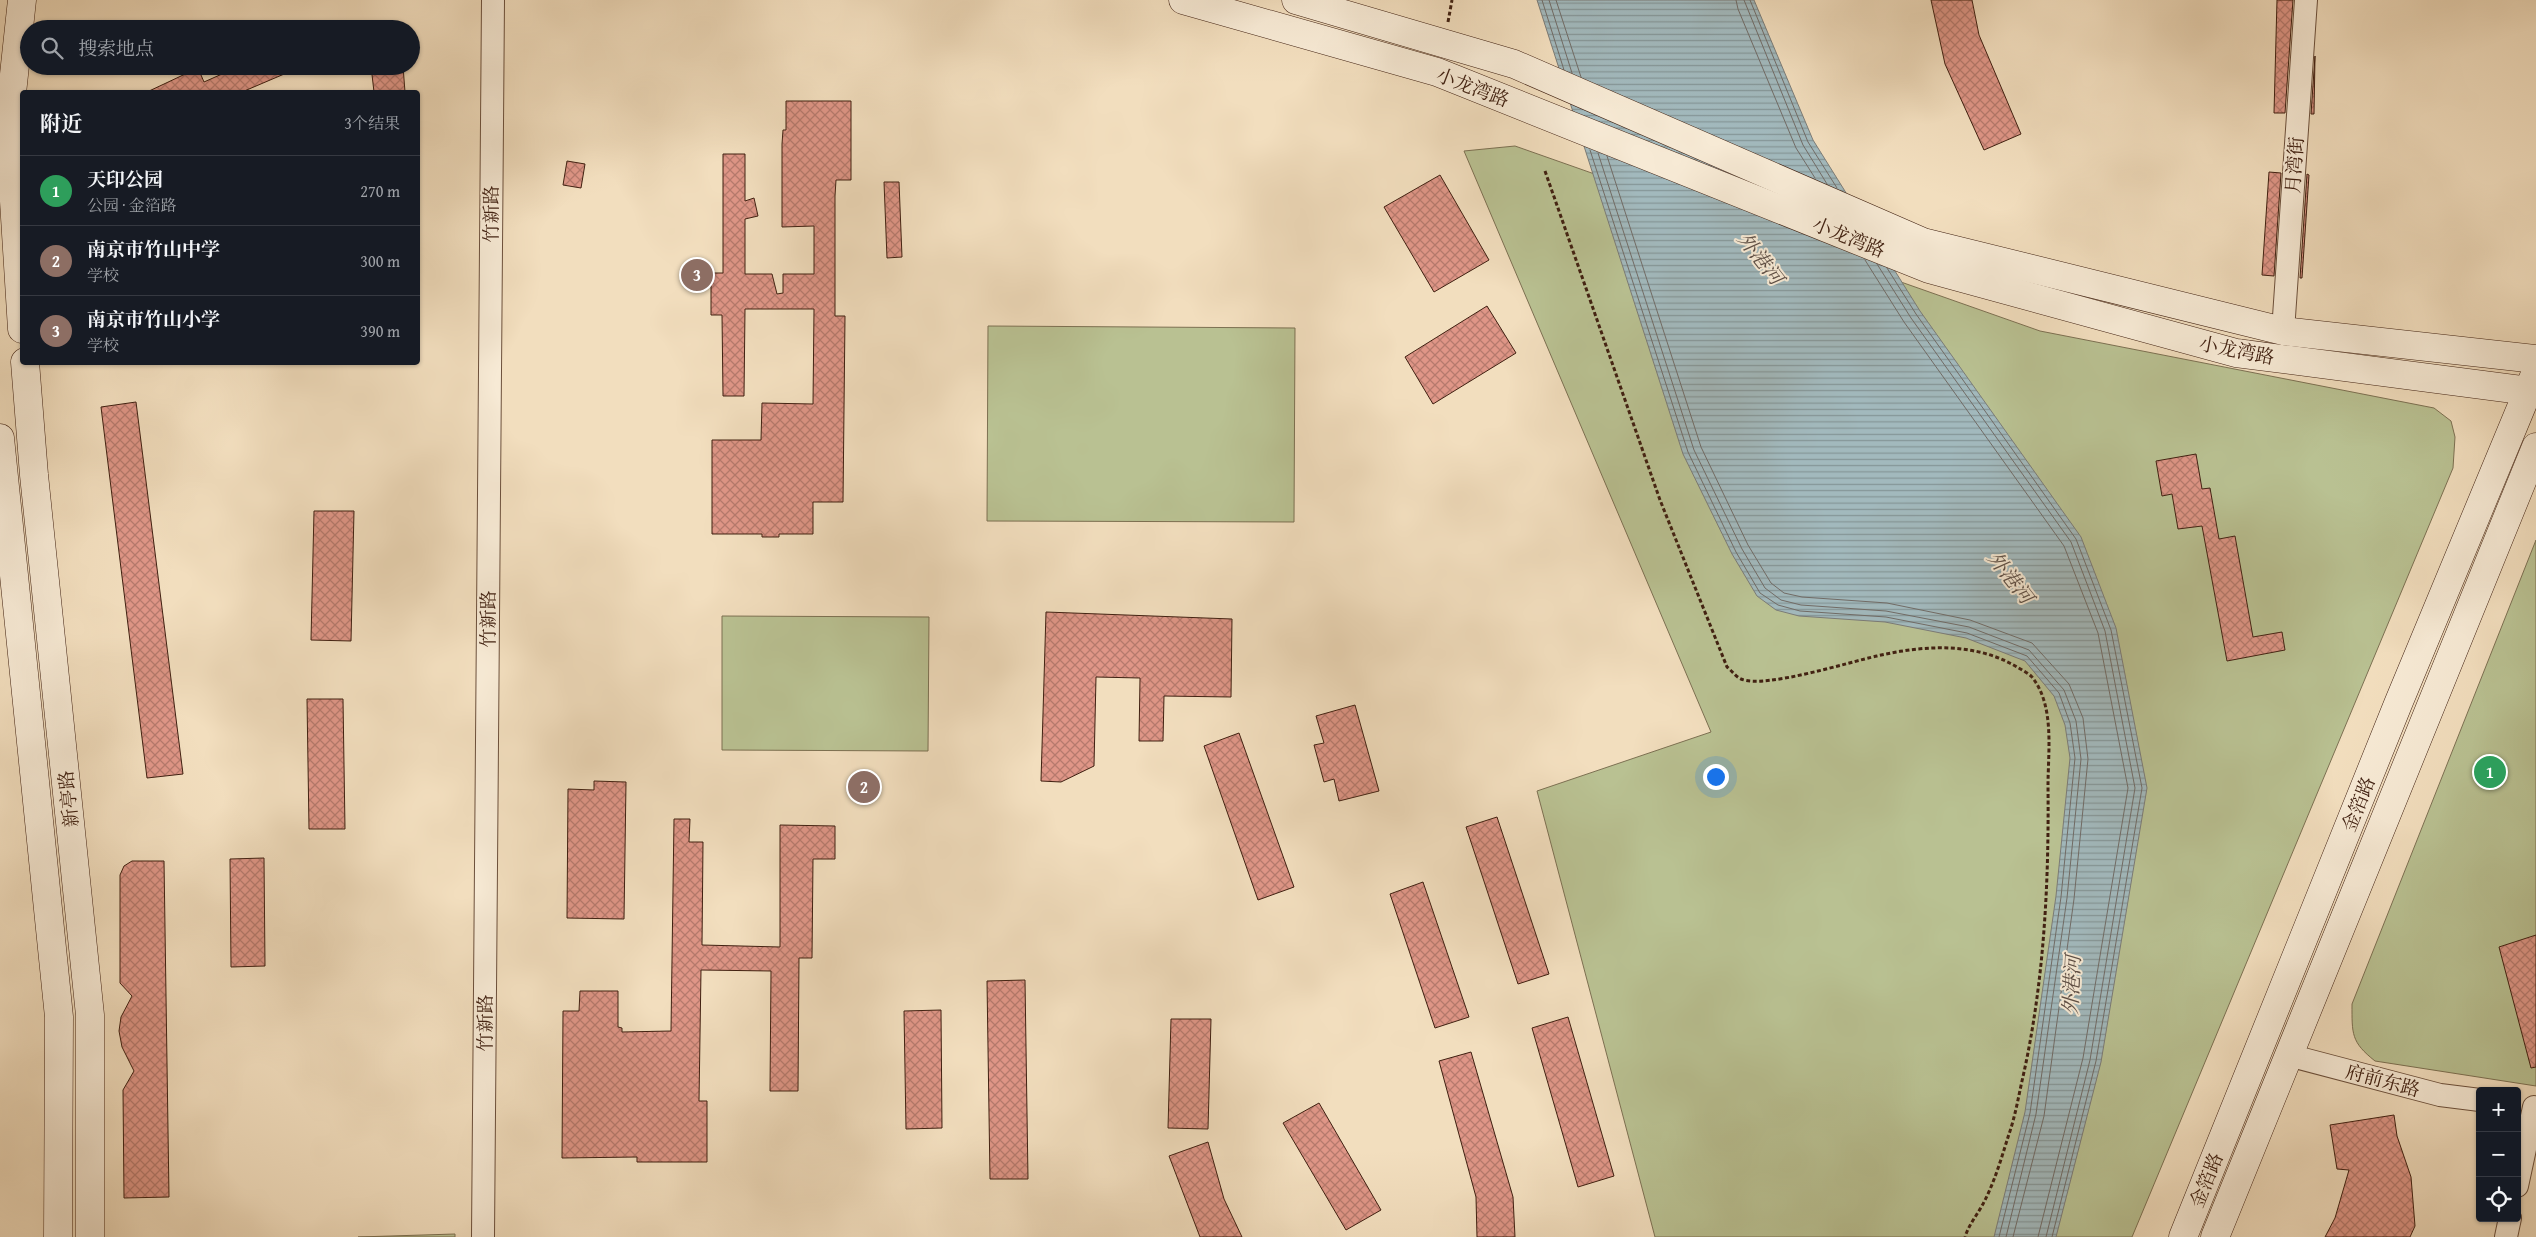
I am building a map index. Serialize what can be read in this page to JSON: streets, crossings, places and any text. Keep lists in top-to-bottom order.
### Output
{
  "streets": {
    "main road": ["小龙湾路", "新亭路", "金箔路"],
    "street": ["月湾街", "竹新路", "府前东路"]
  },
  "crossings": [
    ["小龙湾路", "月湾街"],
    ["小龙湾路", "金箔路"],
    ["金箔路", "府前东路"]
  ],
  "water": ["外港河"],
  "page": {
    "search": "搜索地点",
    "heading": ["附近", "3个结果"],
    "list": [
      {
        "mark": "1",
        "name": "天印公园",
        "note": "公园 · 金箔路",
        "value": "270 m"
      },
      {
        "mark": "2",
        "name": "南京市竹山中学",
        "note": "学校",
        "value": "300 m"
      },
      {
        "mark": "3",
        "name": "南京市竹山小学",
        "note": "学校",
        "value": "390 m"
      }
    ],
    "pins": ["3", "1", "2"],
    "map_buttons": ["+", "−"]
  }
}
